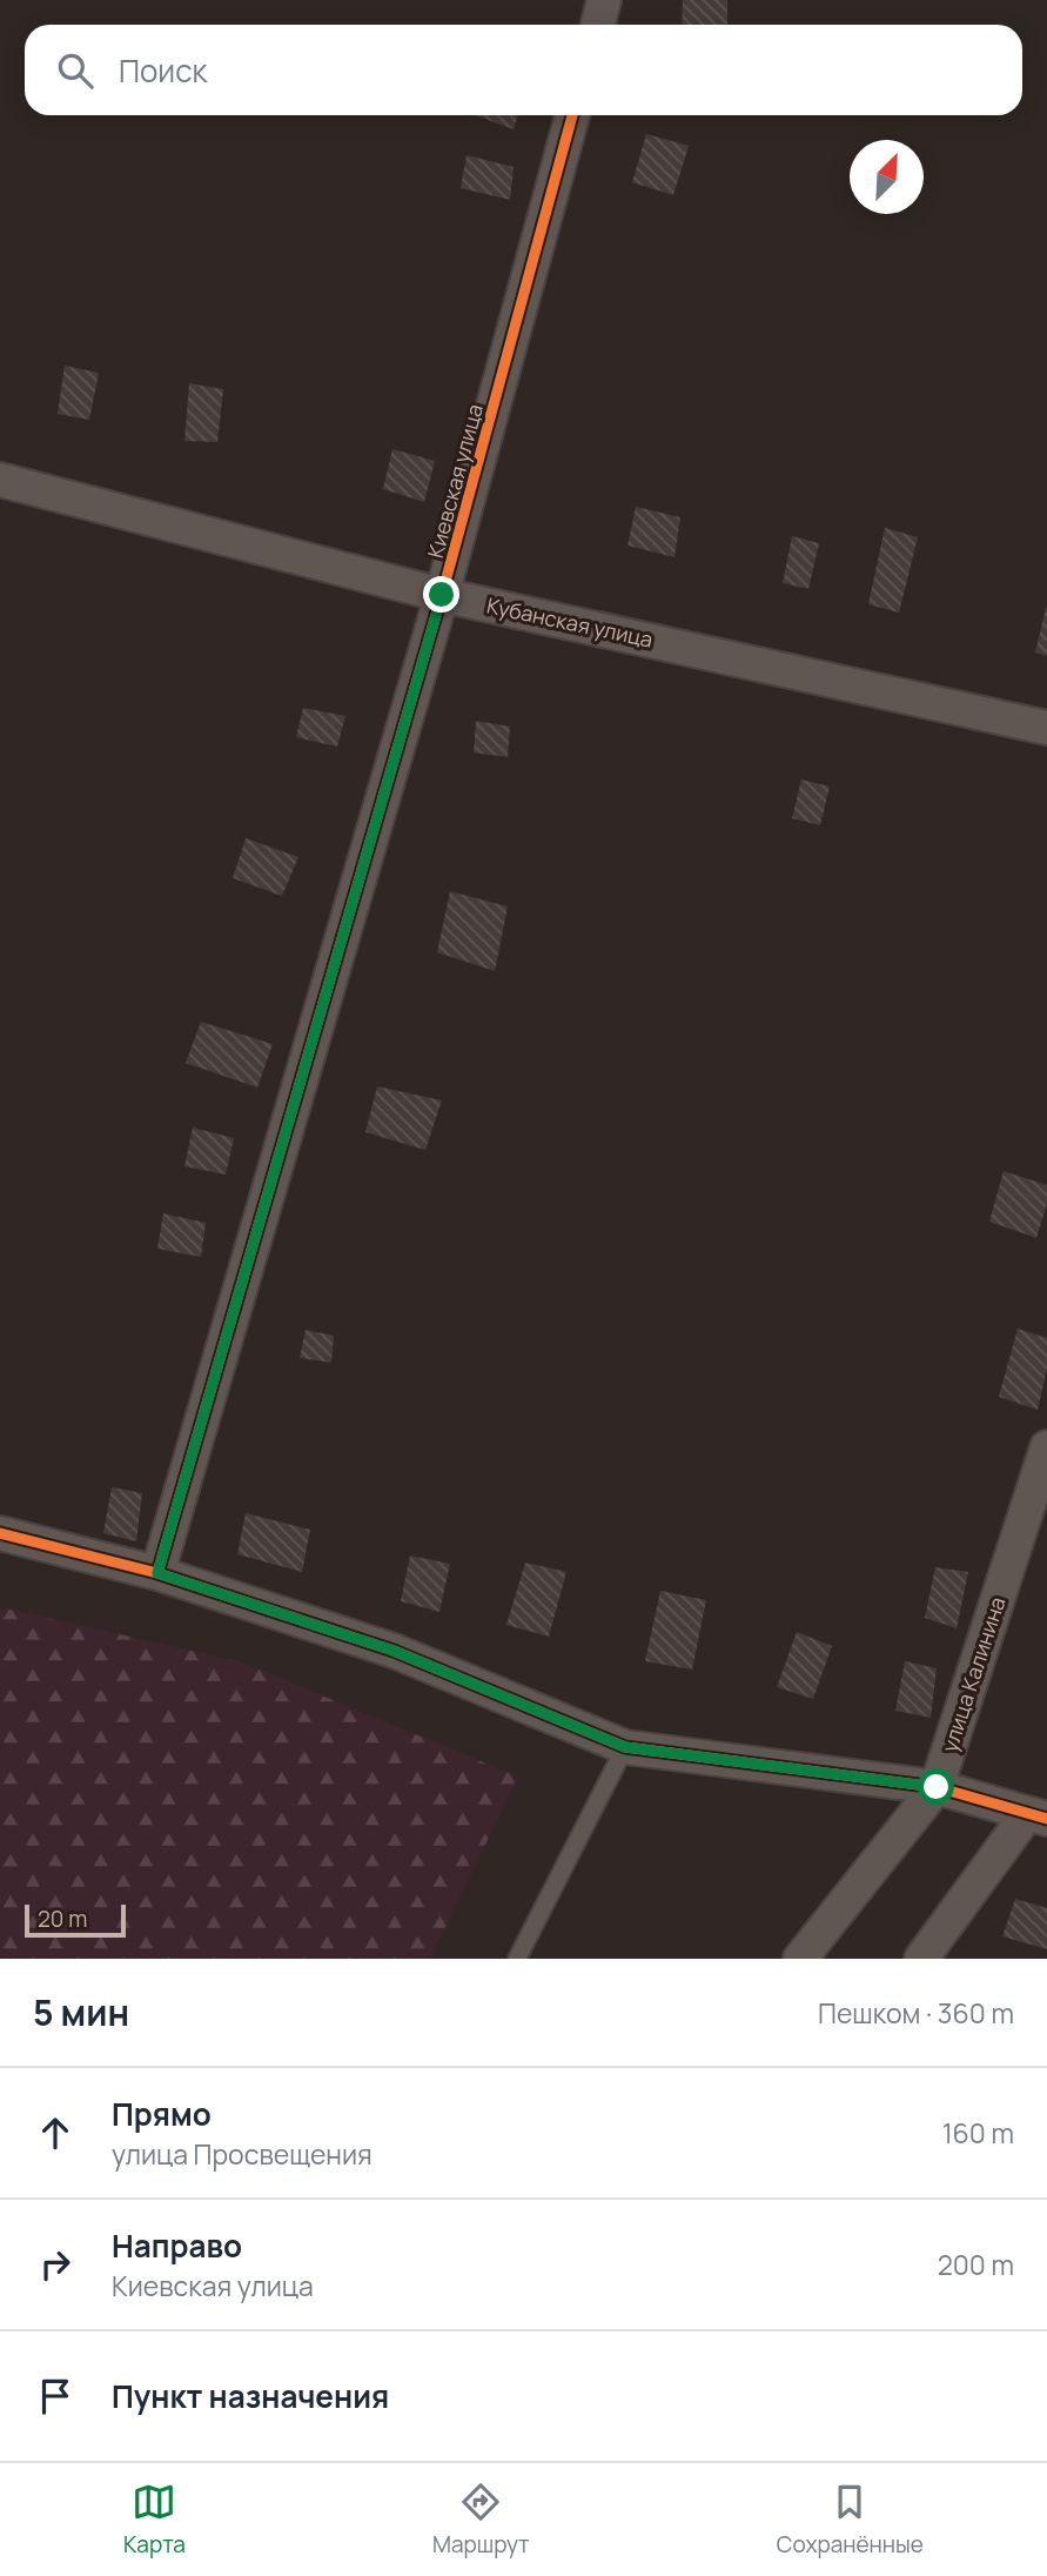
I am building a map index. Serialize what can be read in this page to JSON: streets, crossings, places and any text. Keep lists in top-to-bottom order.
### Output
{
  "streets": {
    "street": ["Киевская улица", "Кубанская улица", "улица Калинина"]
  },
  "crossings": [
    ["Киевская улица", "Кубанская улица"]
  ],
  "scale_bar": "20 m",
  "north": "top right",
  "page": {
    "search": "Поиск",
    "scale": "20 m",
    "heading": ["5 мин", "Пешком · 360 m"],
    "list": [
      ["Прямо", "улица Просвещения", "160 m"],
      ["Направо", "Киевская улица", "200 m"],
      "Пункт назначения"
    ],
    "nav": ["Карта", "Маршрут", "Сохранённые"]
  }
}
